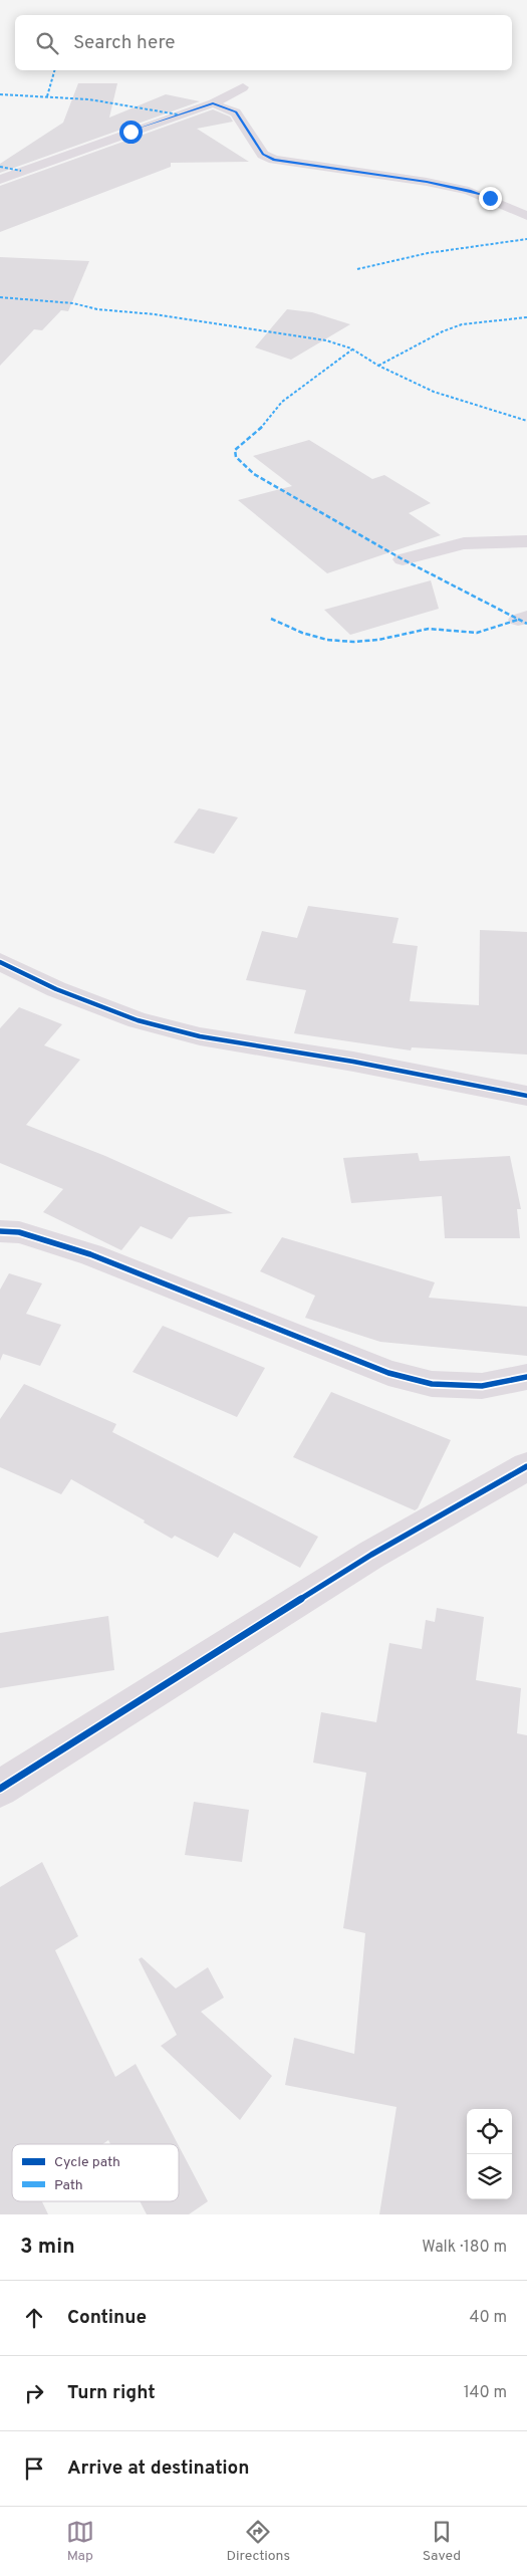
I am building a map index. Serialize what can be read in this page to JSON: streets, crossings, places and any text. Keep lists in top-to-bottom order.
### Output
{
  "legend": ["Cycle path", "Path"],
  "page": {
    "search": "Search here",
    "heading": ["3 min", "Walk · 180 m"],
    "list": [
      ["Continue", "40 m"],
      ["Turn right", "140 m"],
      "Arrive at destination"
    ],
    "nav": ["Map", "Directions", "Saved"]
  }
}
